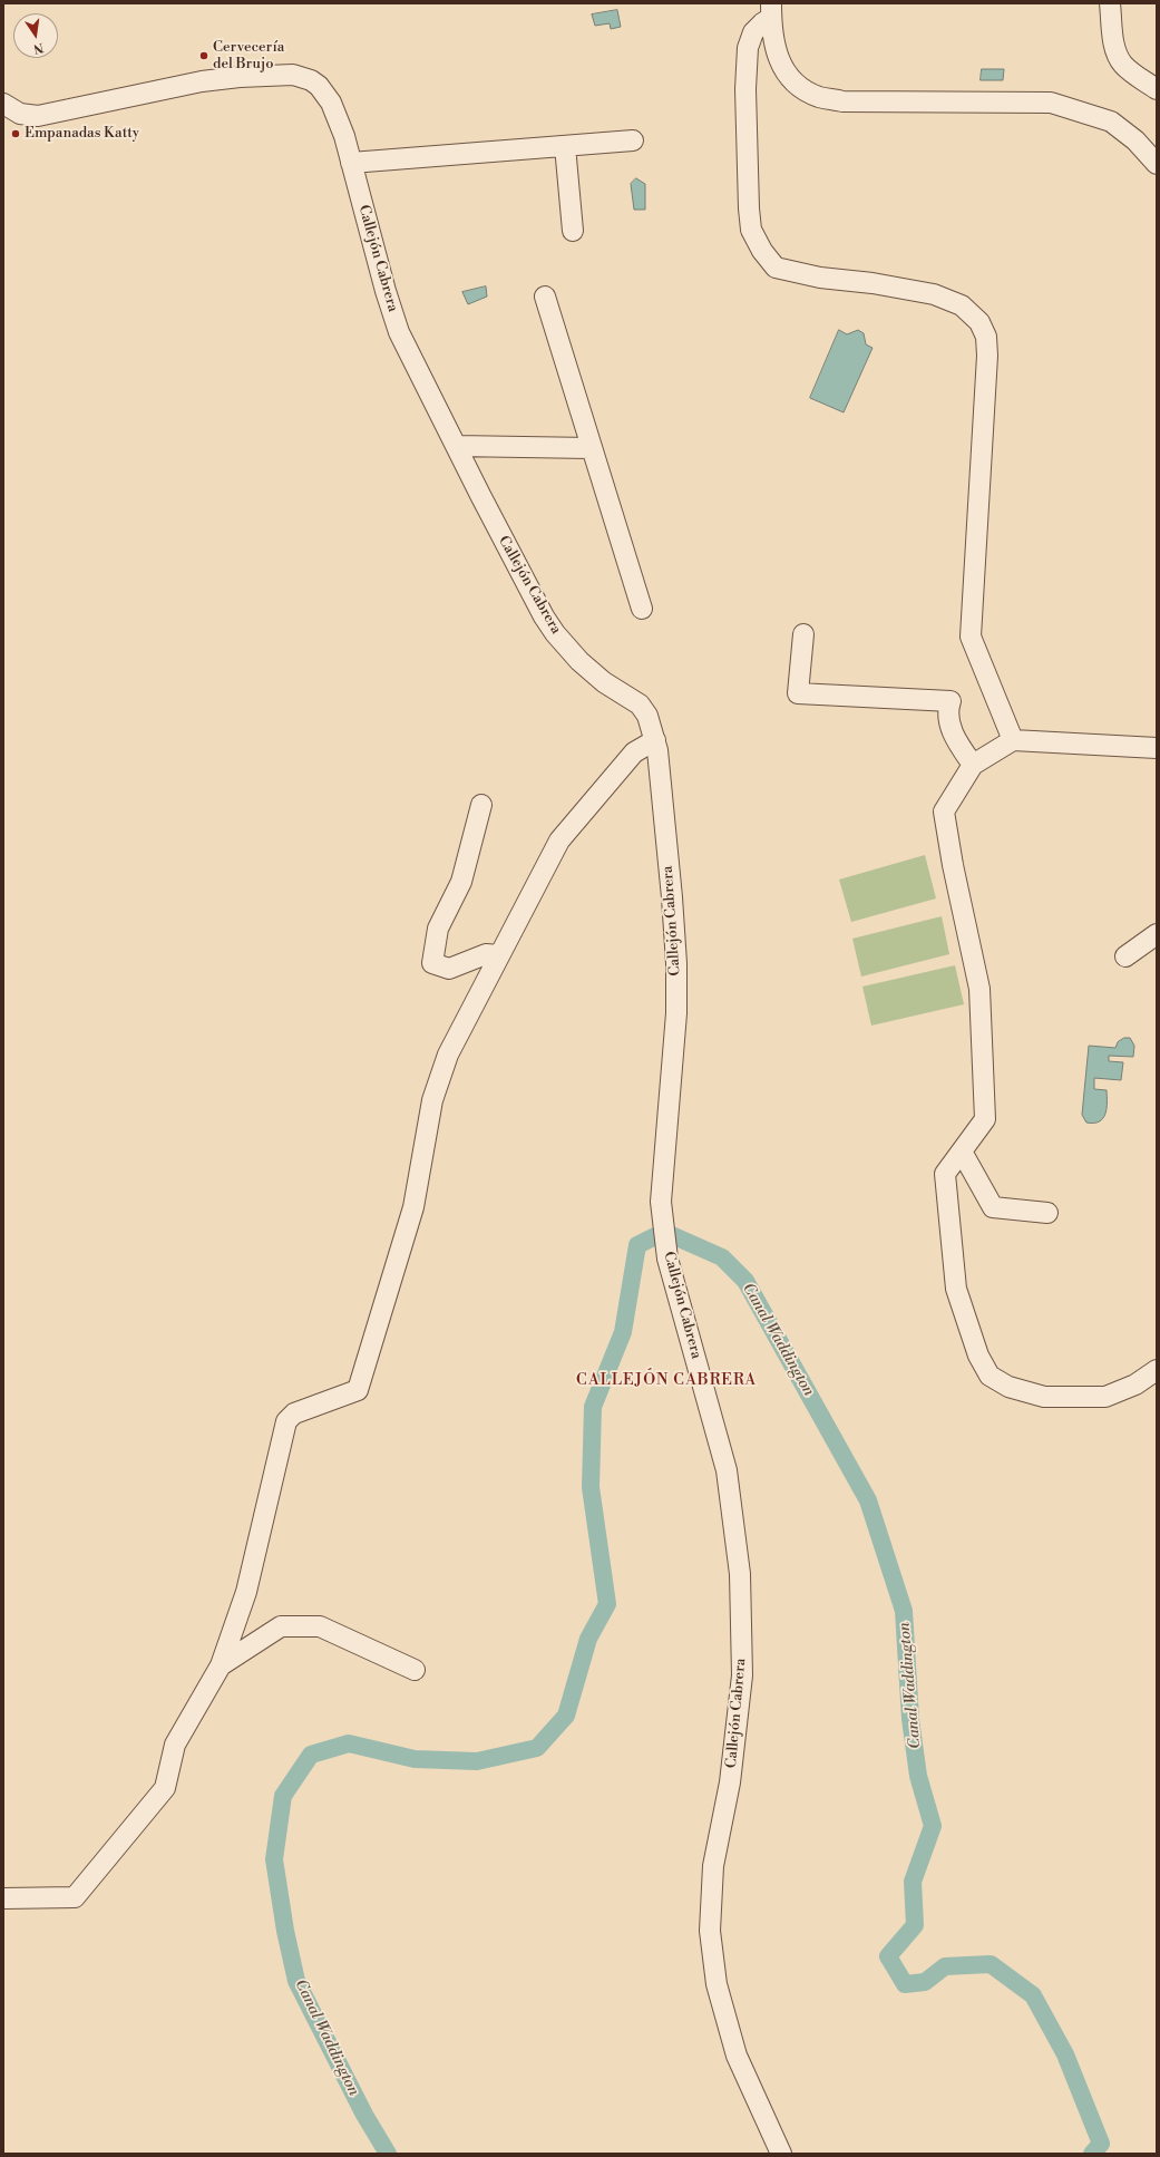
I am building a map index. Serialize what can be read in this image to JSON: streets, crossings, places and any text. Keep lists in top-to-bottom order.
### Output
{
  "streets": {
    "street": ["Callejón Cabrera"]
  },
  "districts": ["CALLEJÓN CABRERA"],
  "water": ["Canal Waddington"],
  "places": ["Cervecería del Brujo", "Empanadas Katty"],
  "north": "bottom"
}
